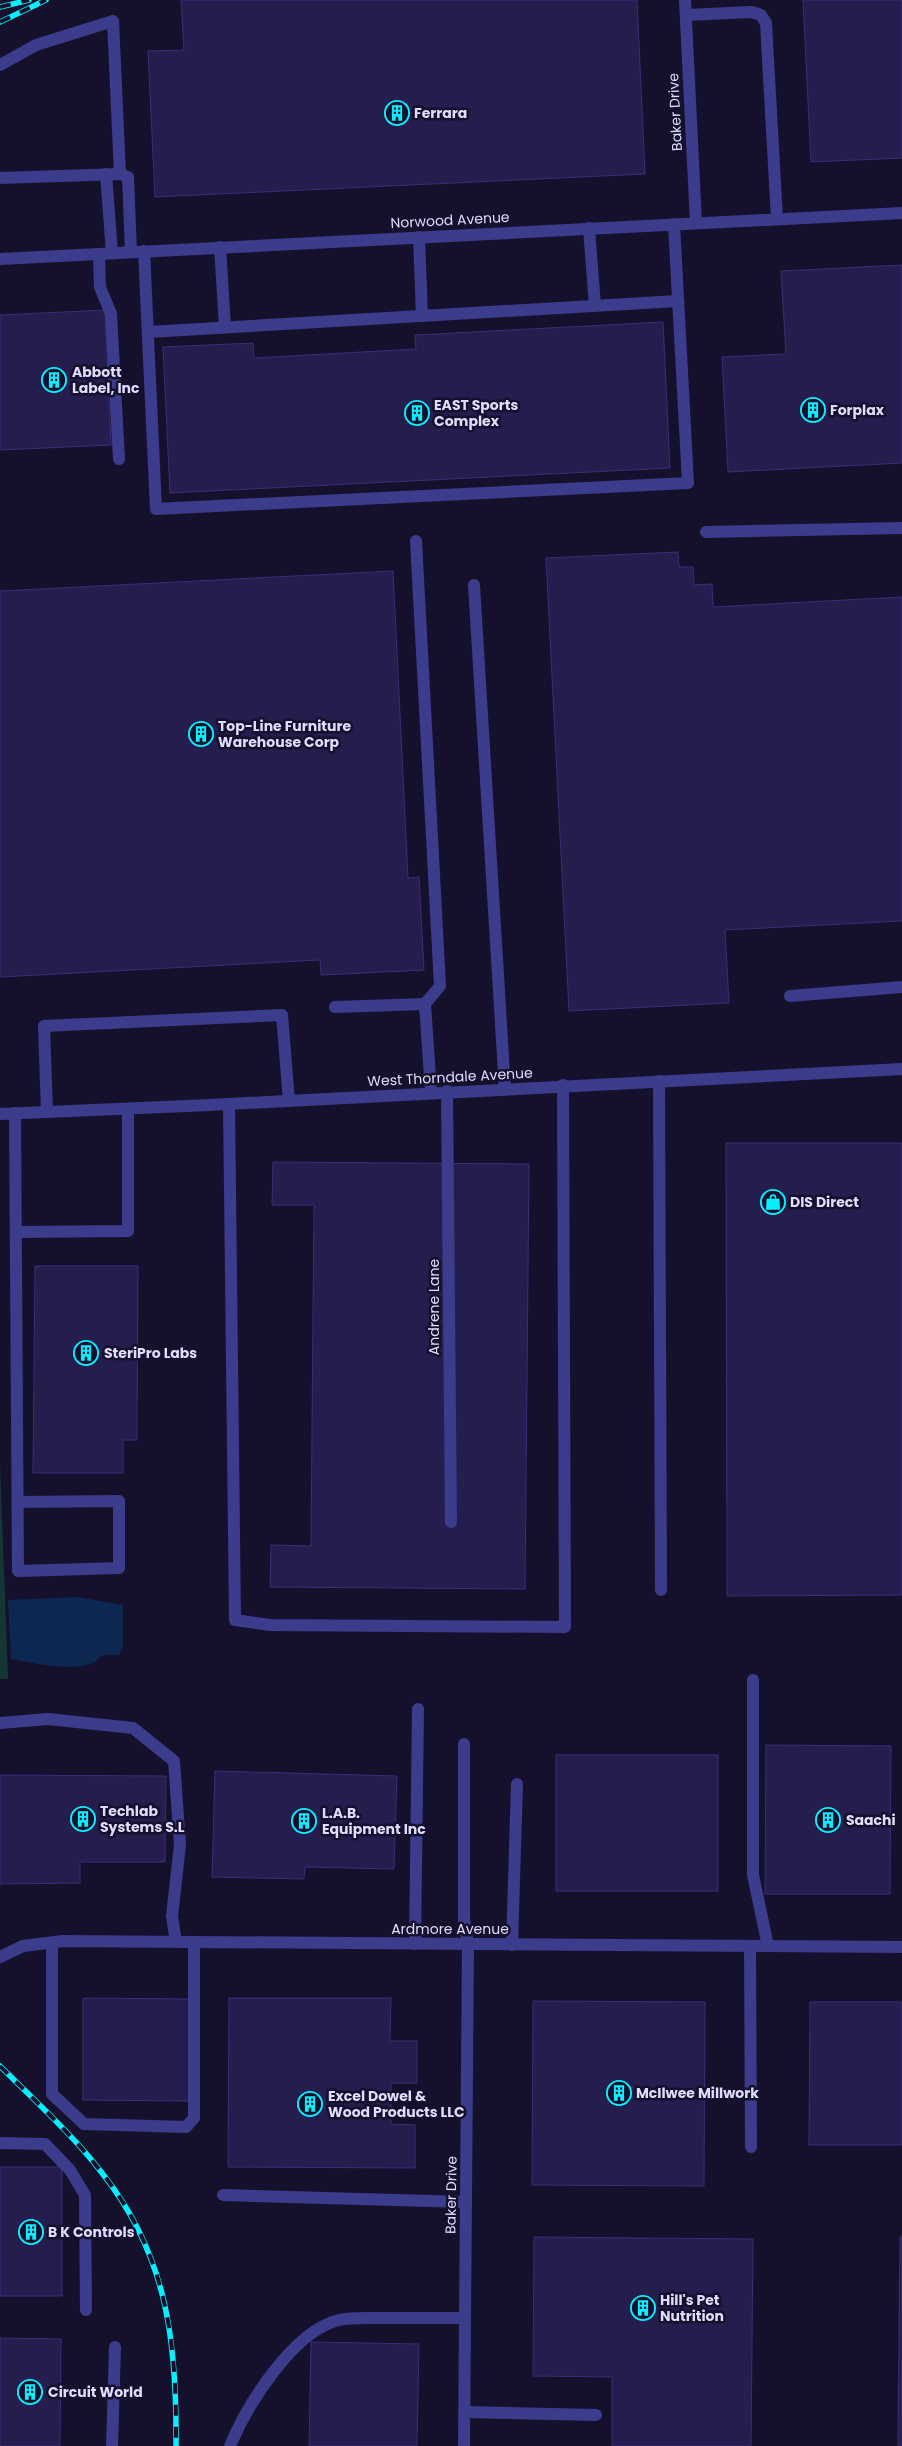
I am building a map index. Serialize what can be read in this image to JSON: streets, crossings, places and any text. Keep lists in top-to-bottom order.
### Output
{
  "streets": {
    "street": [
      "Baker Drive",
      "Norwood Avenue",
      "West Thorndale Avenue",
      "Andrene Lane",
      "Ardmore Avenue"
    ]
  },
  "crossings": [
    ["Baker Drive", "Norwood Avenue"],
    ["Baker Drive", "Ardmore Avenue"],
    ["West Thorndale Avenue", "Andrene Lane"]
  ],
  "places": {
    "building": [
      "Ferrara",
      "Abbott Label, Inc",
      "Forplax",
      "EAST Sports Complex",
      "Top-Line Furniture Warehouse Corp",
      "SteriPro Labs",
      "Techlab Systems S.L",
      "Saachi",
      "L.A.B. Equipment Inc",
      "McIlwee Millwork",
      "Excel Dowel & Wood Products LLC",
      "B K Controls",
      "Hill's Pet Nutrition",
      "Circuit World"
    ],
    "shop": ["DIS Direct"]
  }
}
